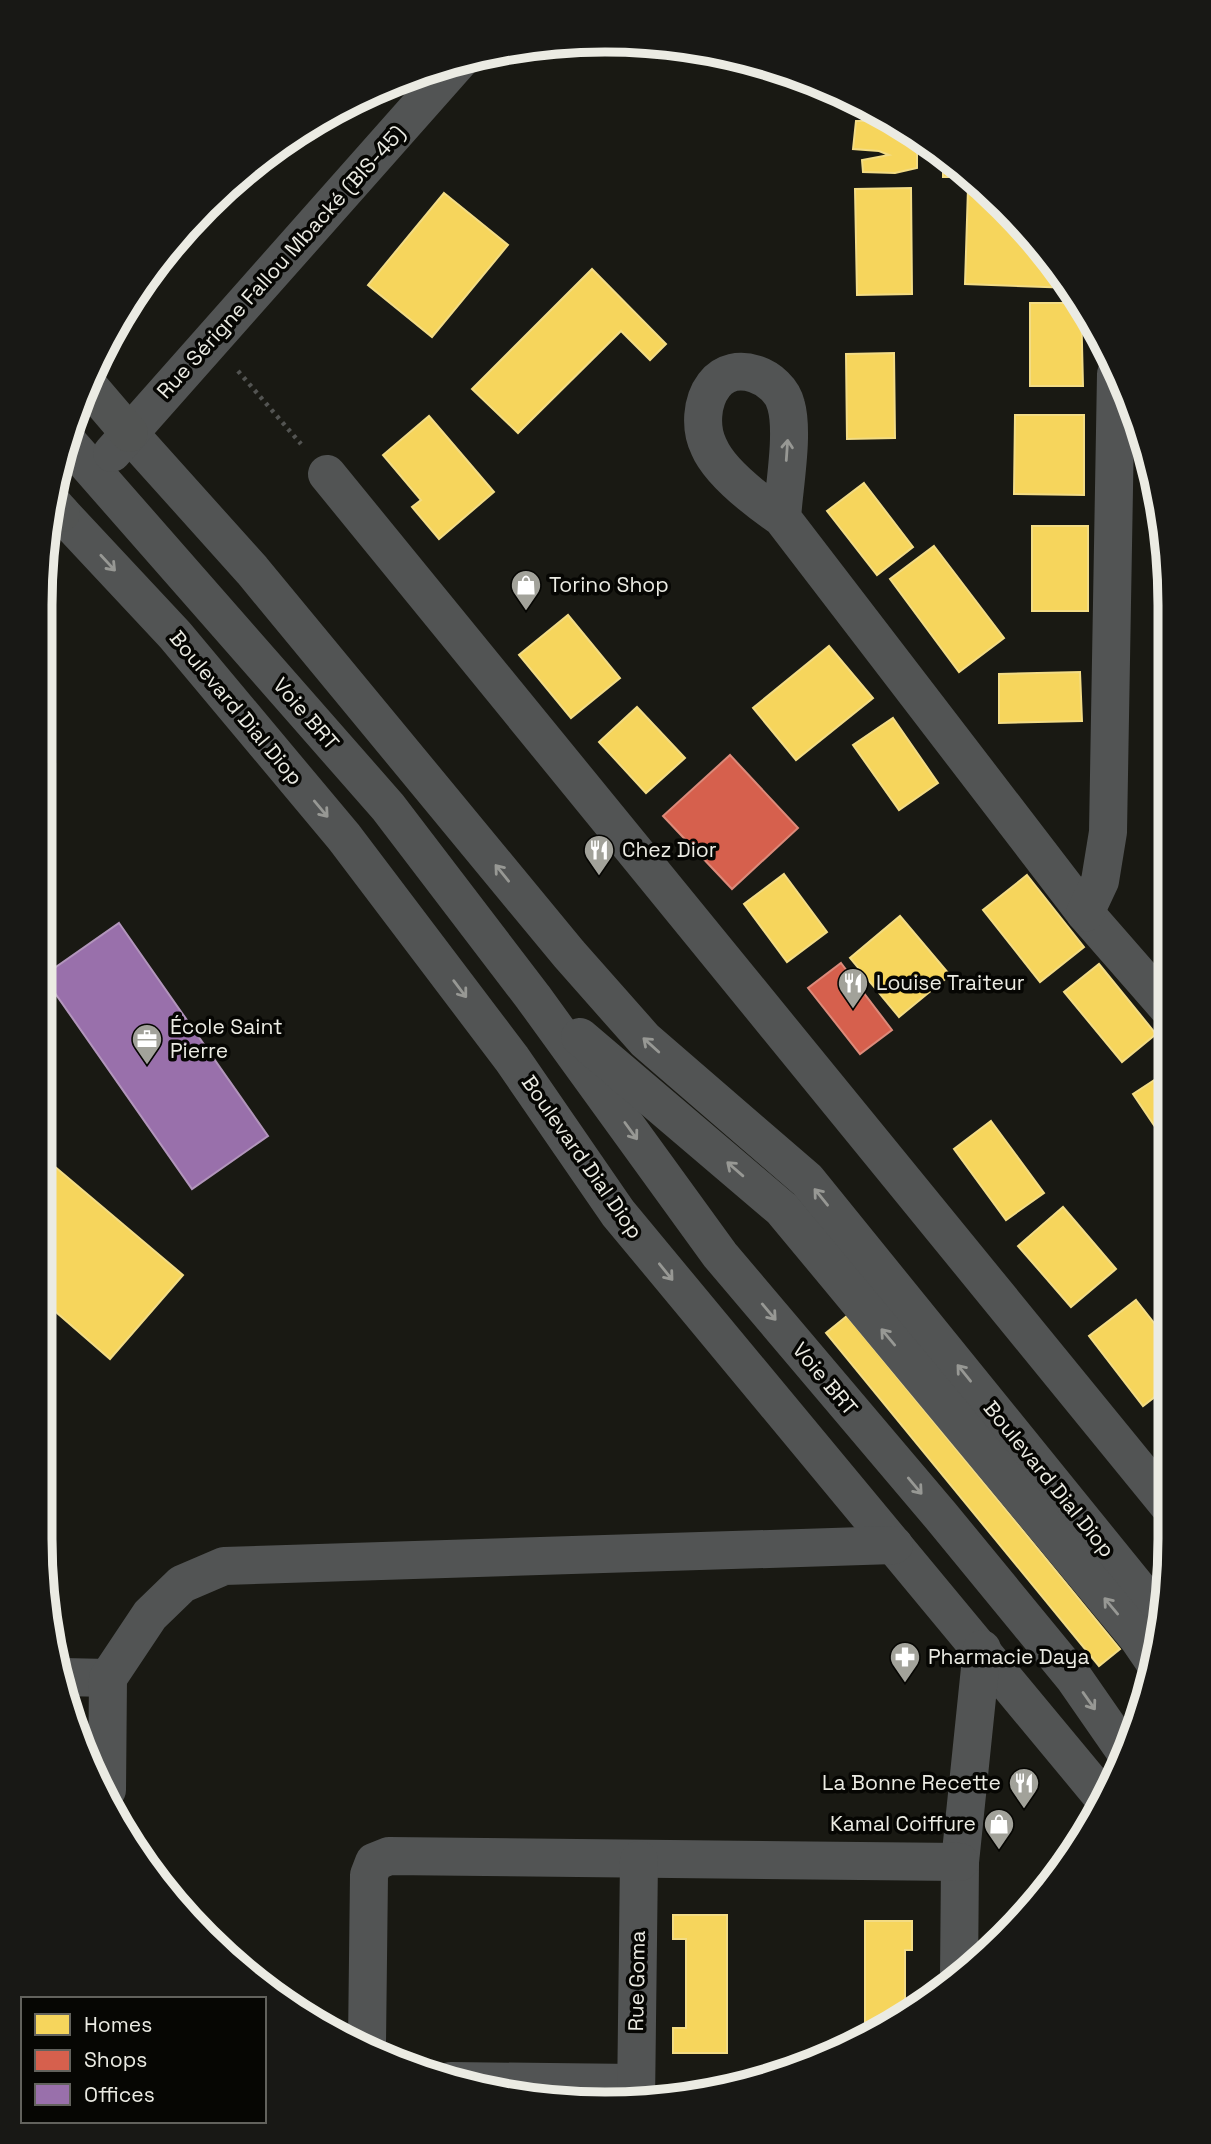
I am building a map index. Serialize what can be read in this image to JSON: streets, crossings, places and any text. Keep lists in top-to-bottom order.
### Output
{
  "streets": {
    "street": [
      "Rue Sérigne Fallou Mbacké (BIS-45)",
      "Boulevard Dial Diop",
      "Voie BRT",
      "Rue Goma"
    ]
  },
  "crossings": [
    ["Rue Sérigne Fallou Mbacké (BIS-45)", "Boulevard Dial Diop"],
    ["Rue Sérigne Fallou Mbacké (BIS-45)", "Voie BRT"]
  ],
  "places": {
    "shop": ["Torino Shop", "Kamal Coiffure"],
    "restaurant": ["Chez Dior", "Louise Traiteur", "La Bonne Recette"],
    "office": ["École Saint Pierre"],
    "pharmacy": ["Pharmacie Daya"]
  },
  "legend": ["Homes", "Shops", "Offices"]
}
